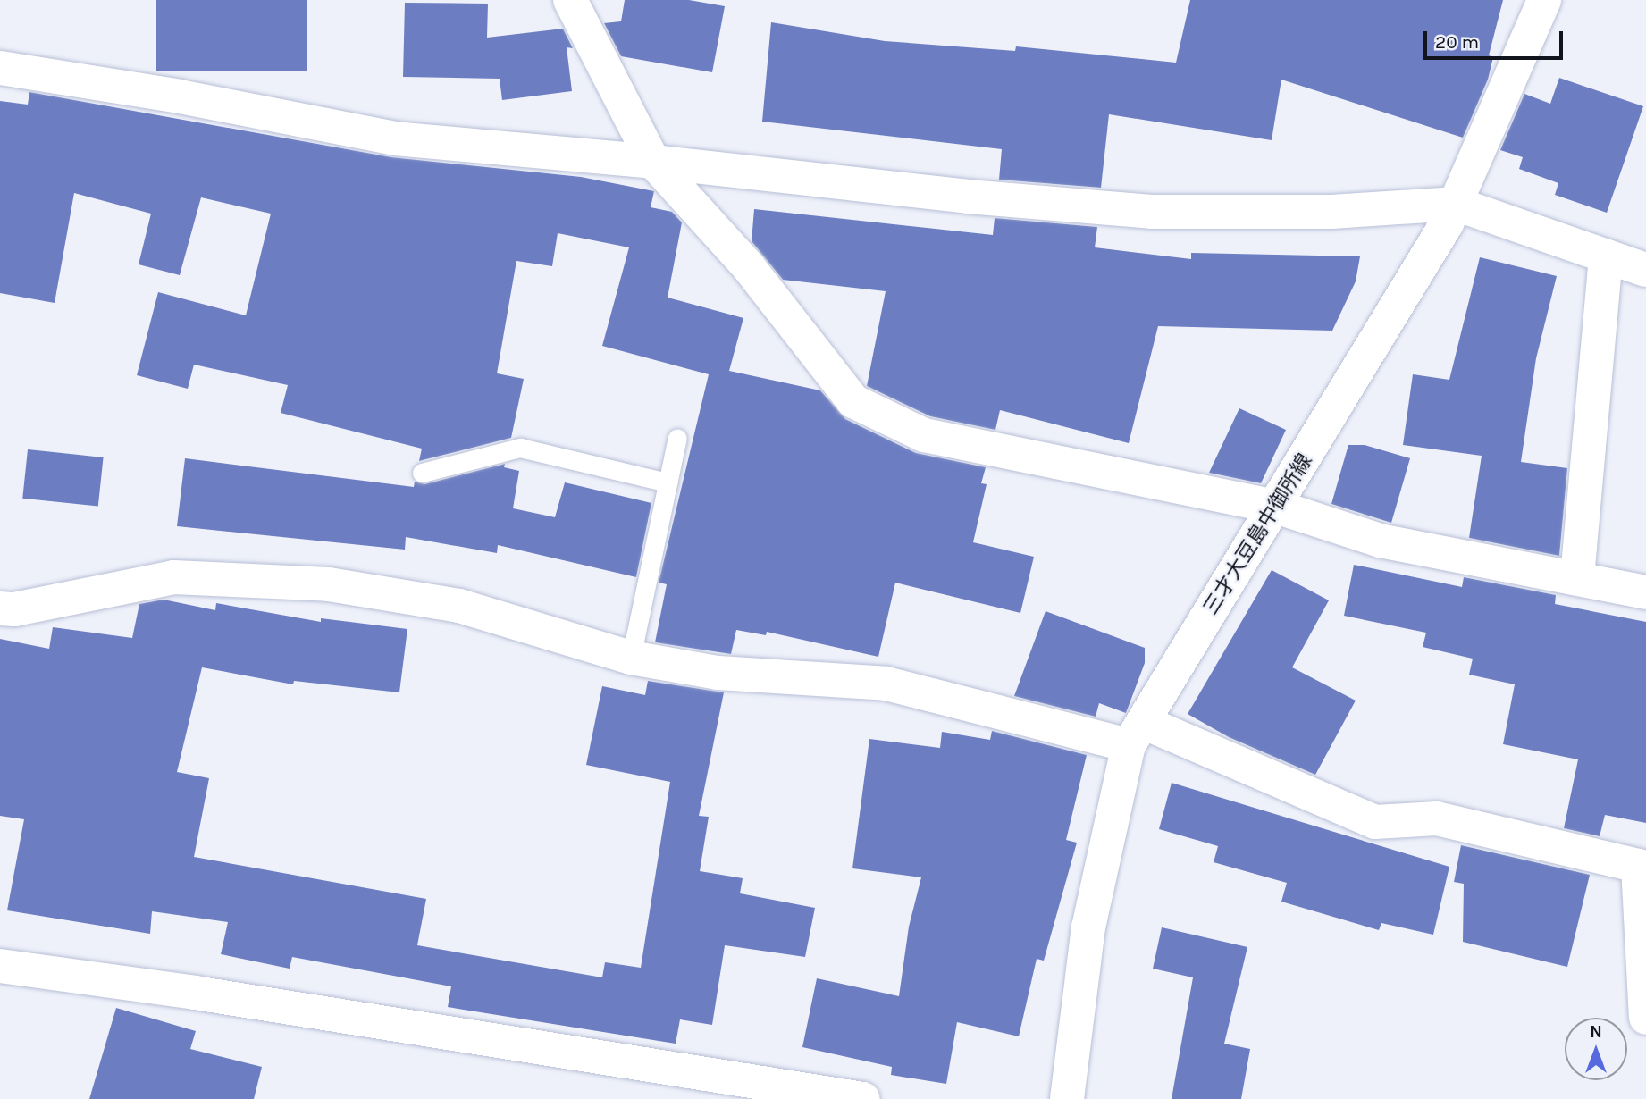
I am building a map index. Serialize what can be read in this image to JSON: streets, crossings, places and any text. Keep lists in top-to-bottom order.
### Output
{
  "streets": {
    "street": ["三才大豆島中御所線"]
  },
  "scale_bar": "20 m",
  "north": "top"
}
